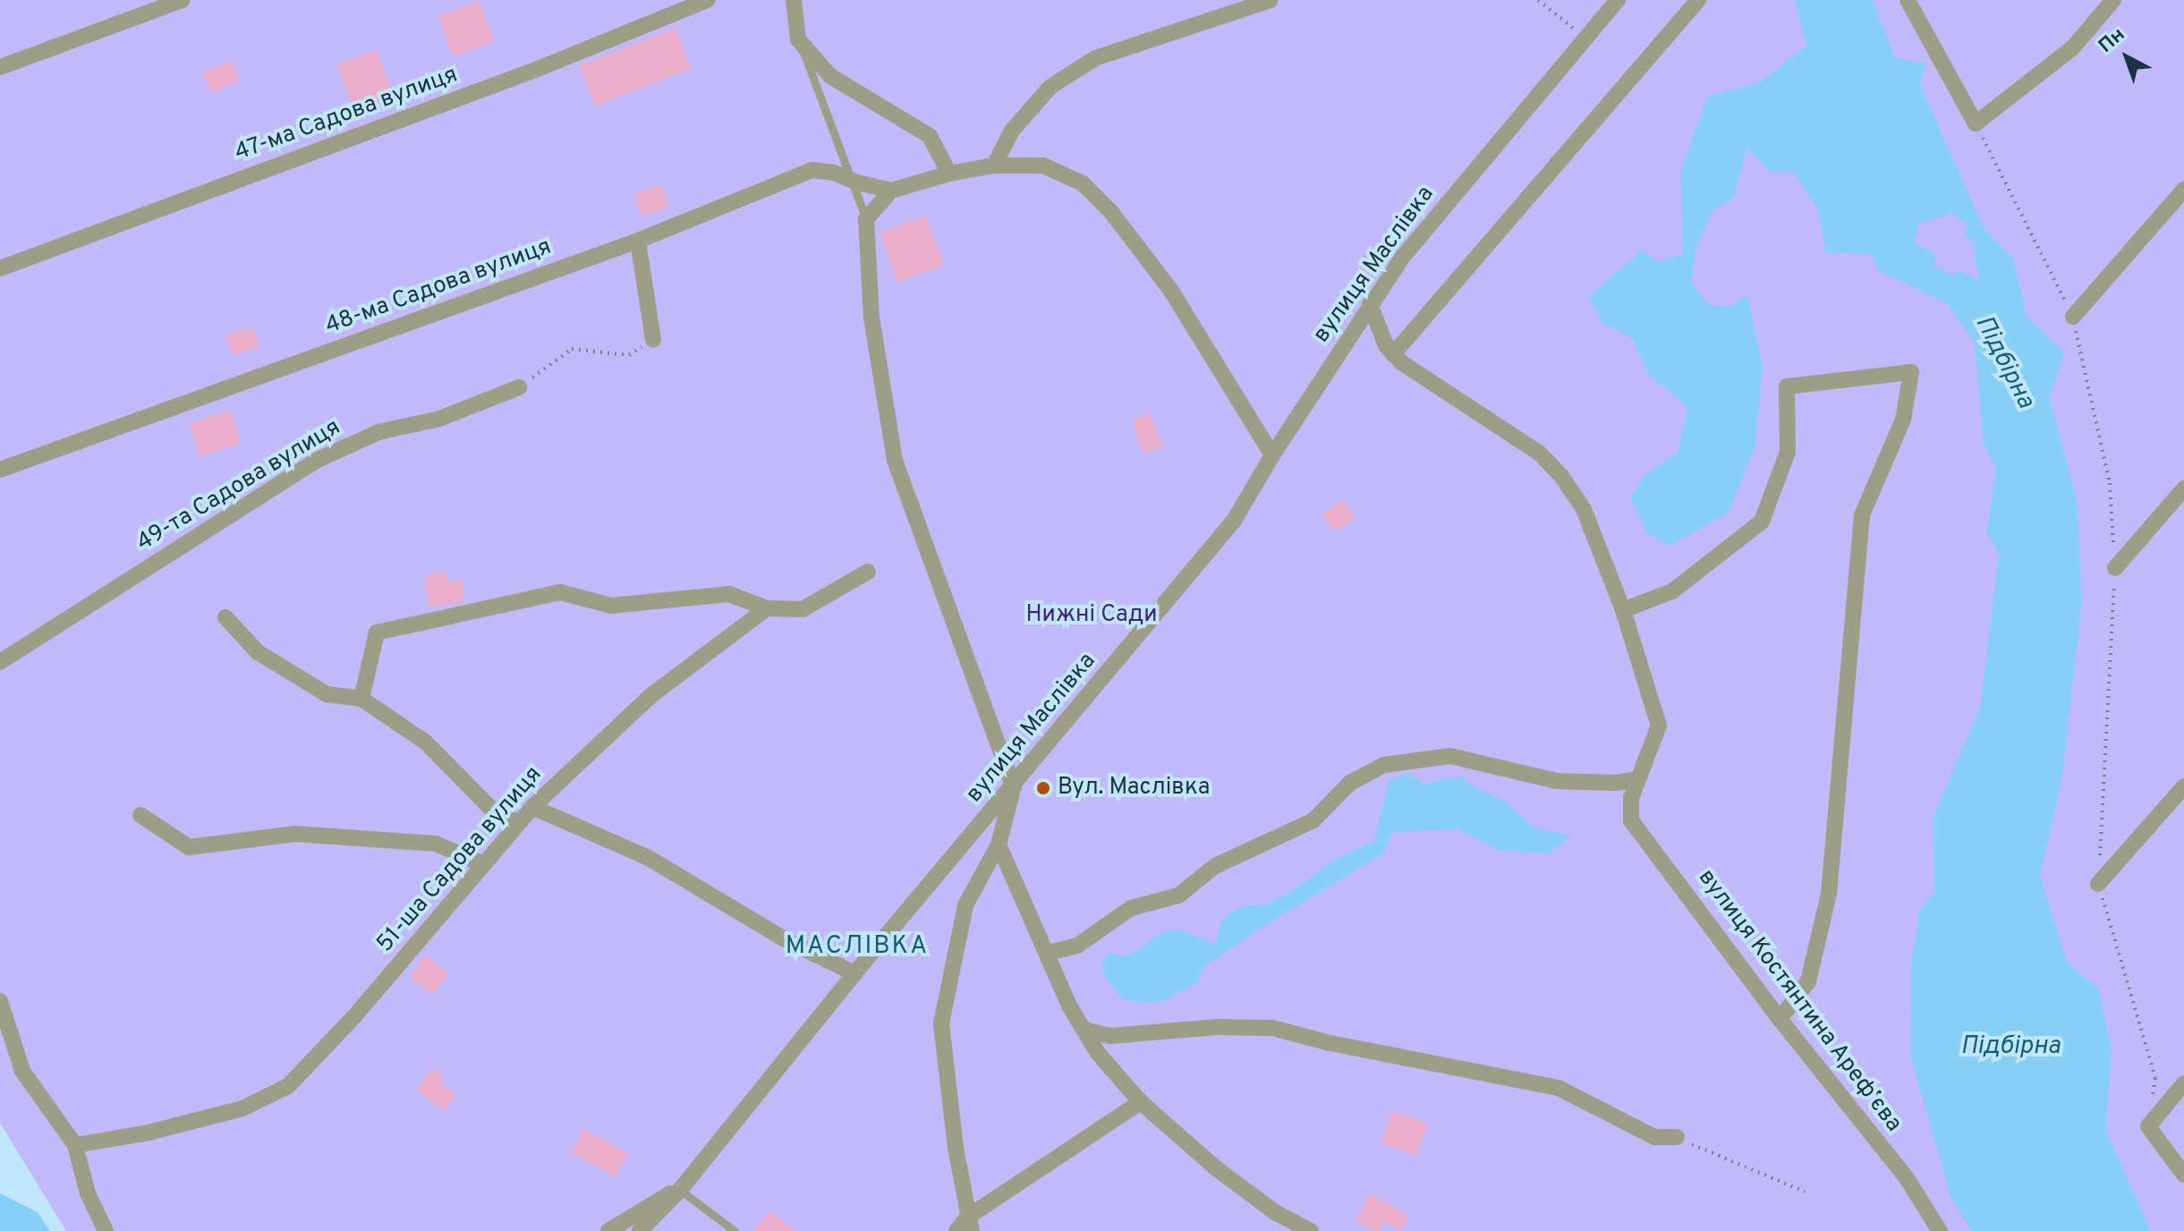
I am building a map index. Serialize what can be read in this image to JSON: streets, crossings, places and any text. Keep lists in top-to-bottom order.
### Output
{
  "streets": {
    "street": [
      "47-ма Садова вулиця",
      "вулиця Маслівка",
      "48-ма Садова вулиця",
      "49-та Садова вулиця",
      "51-ша Садова вулиця",
      "вулиця Костянтина Арефʼєва"
    ]
  },
  "districts": ["МАСЛІВКА"],
  "water": ["Підбірна"],
  "parks": ["Нижні Сади"],
  "places": ["Вул. Маслівка"],
  "north": "top left"
}
